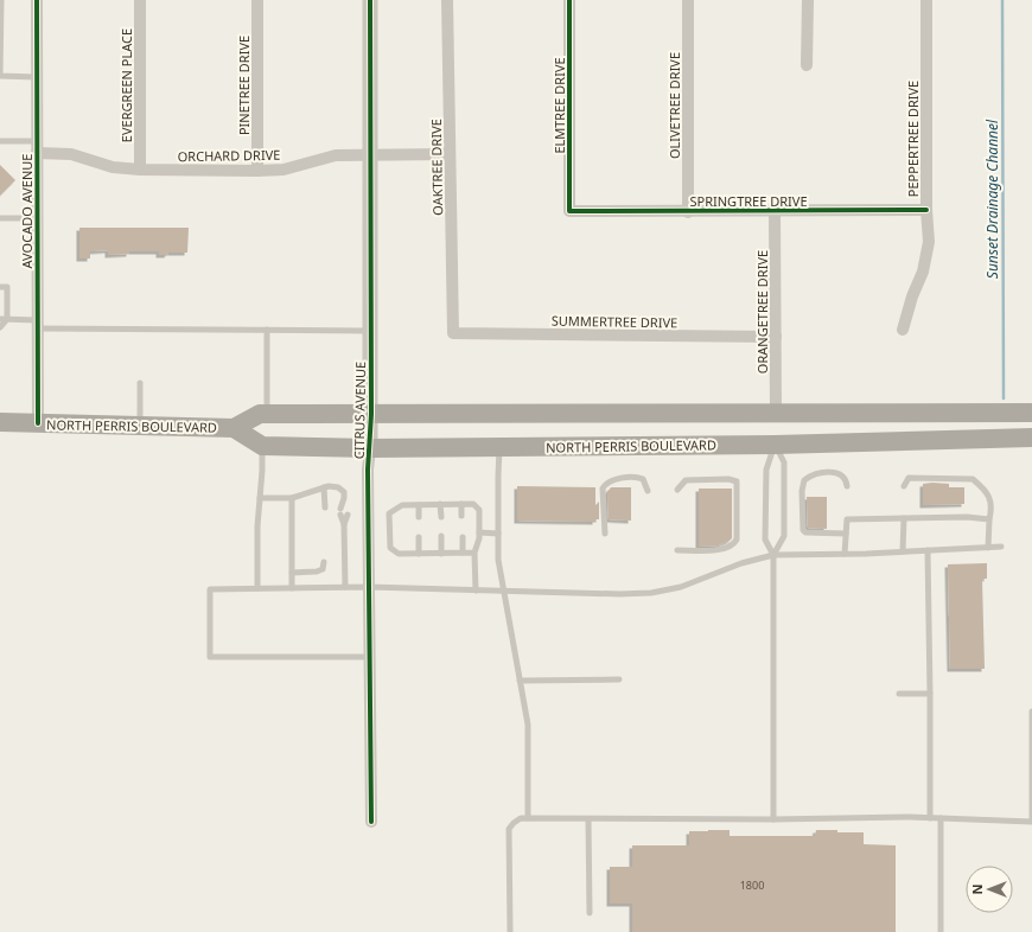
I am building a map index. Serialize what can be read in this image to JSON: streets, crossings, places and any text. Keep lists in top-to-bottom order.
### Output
{
  "streets": {
    "main road": ["NORTH PERRIS BOULEVARD"],
    "street": [
      "EVERGREEN PLACE",
      "PINETREE DRIVE",
      "ELMTREE DRIVE",
      "OLIVETREE DRIVE",
      "PEPPERTREE DRIVE",
      "ORCHARD DRIVE",
      "OAKTREE DRIVE",
      "SPRINGTREE DRIVE",
      "AVOCADO AVENUE",
      "ORANGETREE DRIVE",
      "SUMMERTREE DRIVE",
      "CITRUS AVENUE"
    ]
  },
  "crossings": [
    ["EVERGREEN PLACE", "ORCHARD DRIVE"],
    ["PINETREE DRIVE", "ORCHARD DRIVE"],
    ["ELMTREE DRIVE", "SPRINGTREE DRIVE"],
    ["OLIVETREE DRIVE", "SPRINGTREE DRIVE"],
    ["PEPPERTREE DRIVE", "SPRINGTREE DRIVE"],
    ["ORCHARD DRIVE", "OAKTREE DRIVE"],
    ["ORCHARD DRIVE", "AVOCADO AVENUE"],
    ["ORCHARD DRIVE", "CITRUS AVENUE"],
    ["OAKTREE DRIVE", "SUMMERTREE DRIVE"],
    ["SPRINGTREE DRIVE", "ORANGETREE DRIVE"],
    ["AVOCADO AVENUE", "NORTH PERRIS BOULEVARD"],
    ["ORANGETREE DRIVE", "SUMMERTREE DRIVE"],
    ["ORANGETREE DRIVE", "NORTH PERRIS BOULEVARD"],
    ["CITRUS AVENUE", "NORTH PERRIS BOULEVARD"]
  ],
  "water": ["Sunset Drainage Channel"],
  "house_numbers": ["1800"],
  "north": "left"
}
